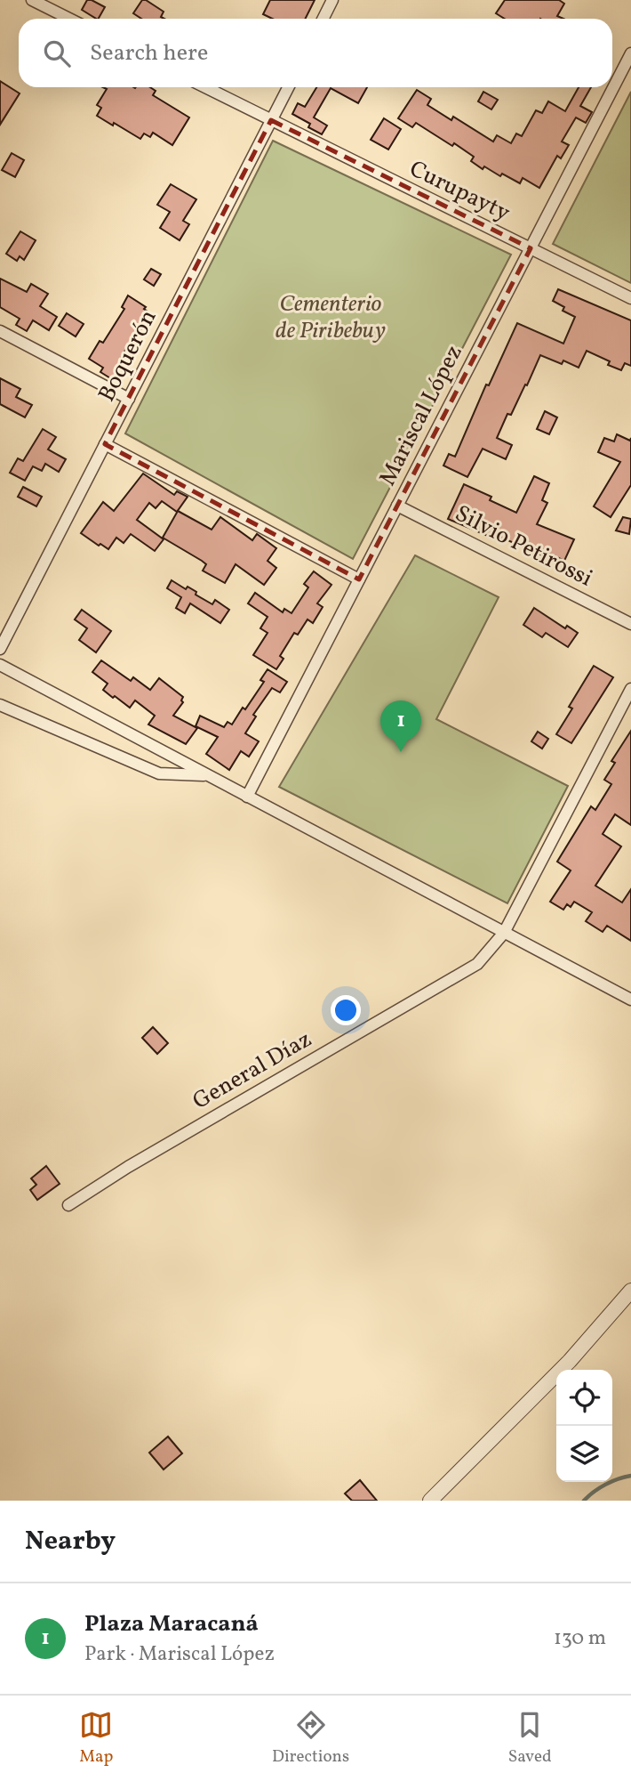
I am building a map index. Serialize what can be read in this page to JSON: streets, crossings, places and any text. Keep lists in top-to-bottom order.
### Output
{
  "streets": {
    "street": [
      "Curupayty",
      "Boquerón",
      "Mariscal López",
      "Silvio Petirossi",
      "General Díaz"
    ]
  },
  "crossings": [
    ["Curupayty", "Boquerón"],
    ["Curupayty", "Mariscal López"],
    ["Mariscal López", "Silvio Petirossi"]
  ],
  "parks": ["Cementerio de Piribebuy"],
  "page": {
    "search": "Search here",
    "pins": "1",
    "heading": "Nearby",
    "list": [
      {
        "mark": "1",
        "name": "Plaza Maracaná",
        "note": "Park · Mariscal López",
        "value": "130 m"
      }
    ],
    "nav": ["Map", "Directions", "Saved"]
  }
}
